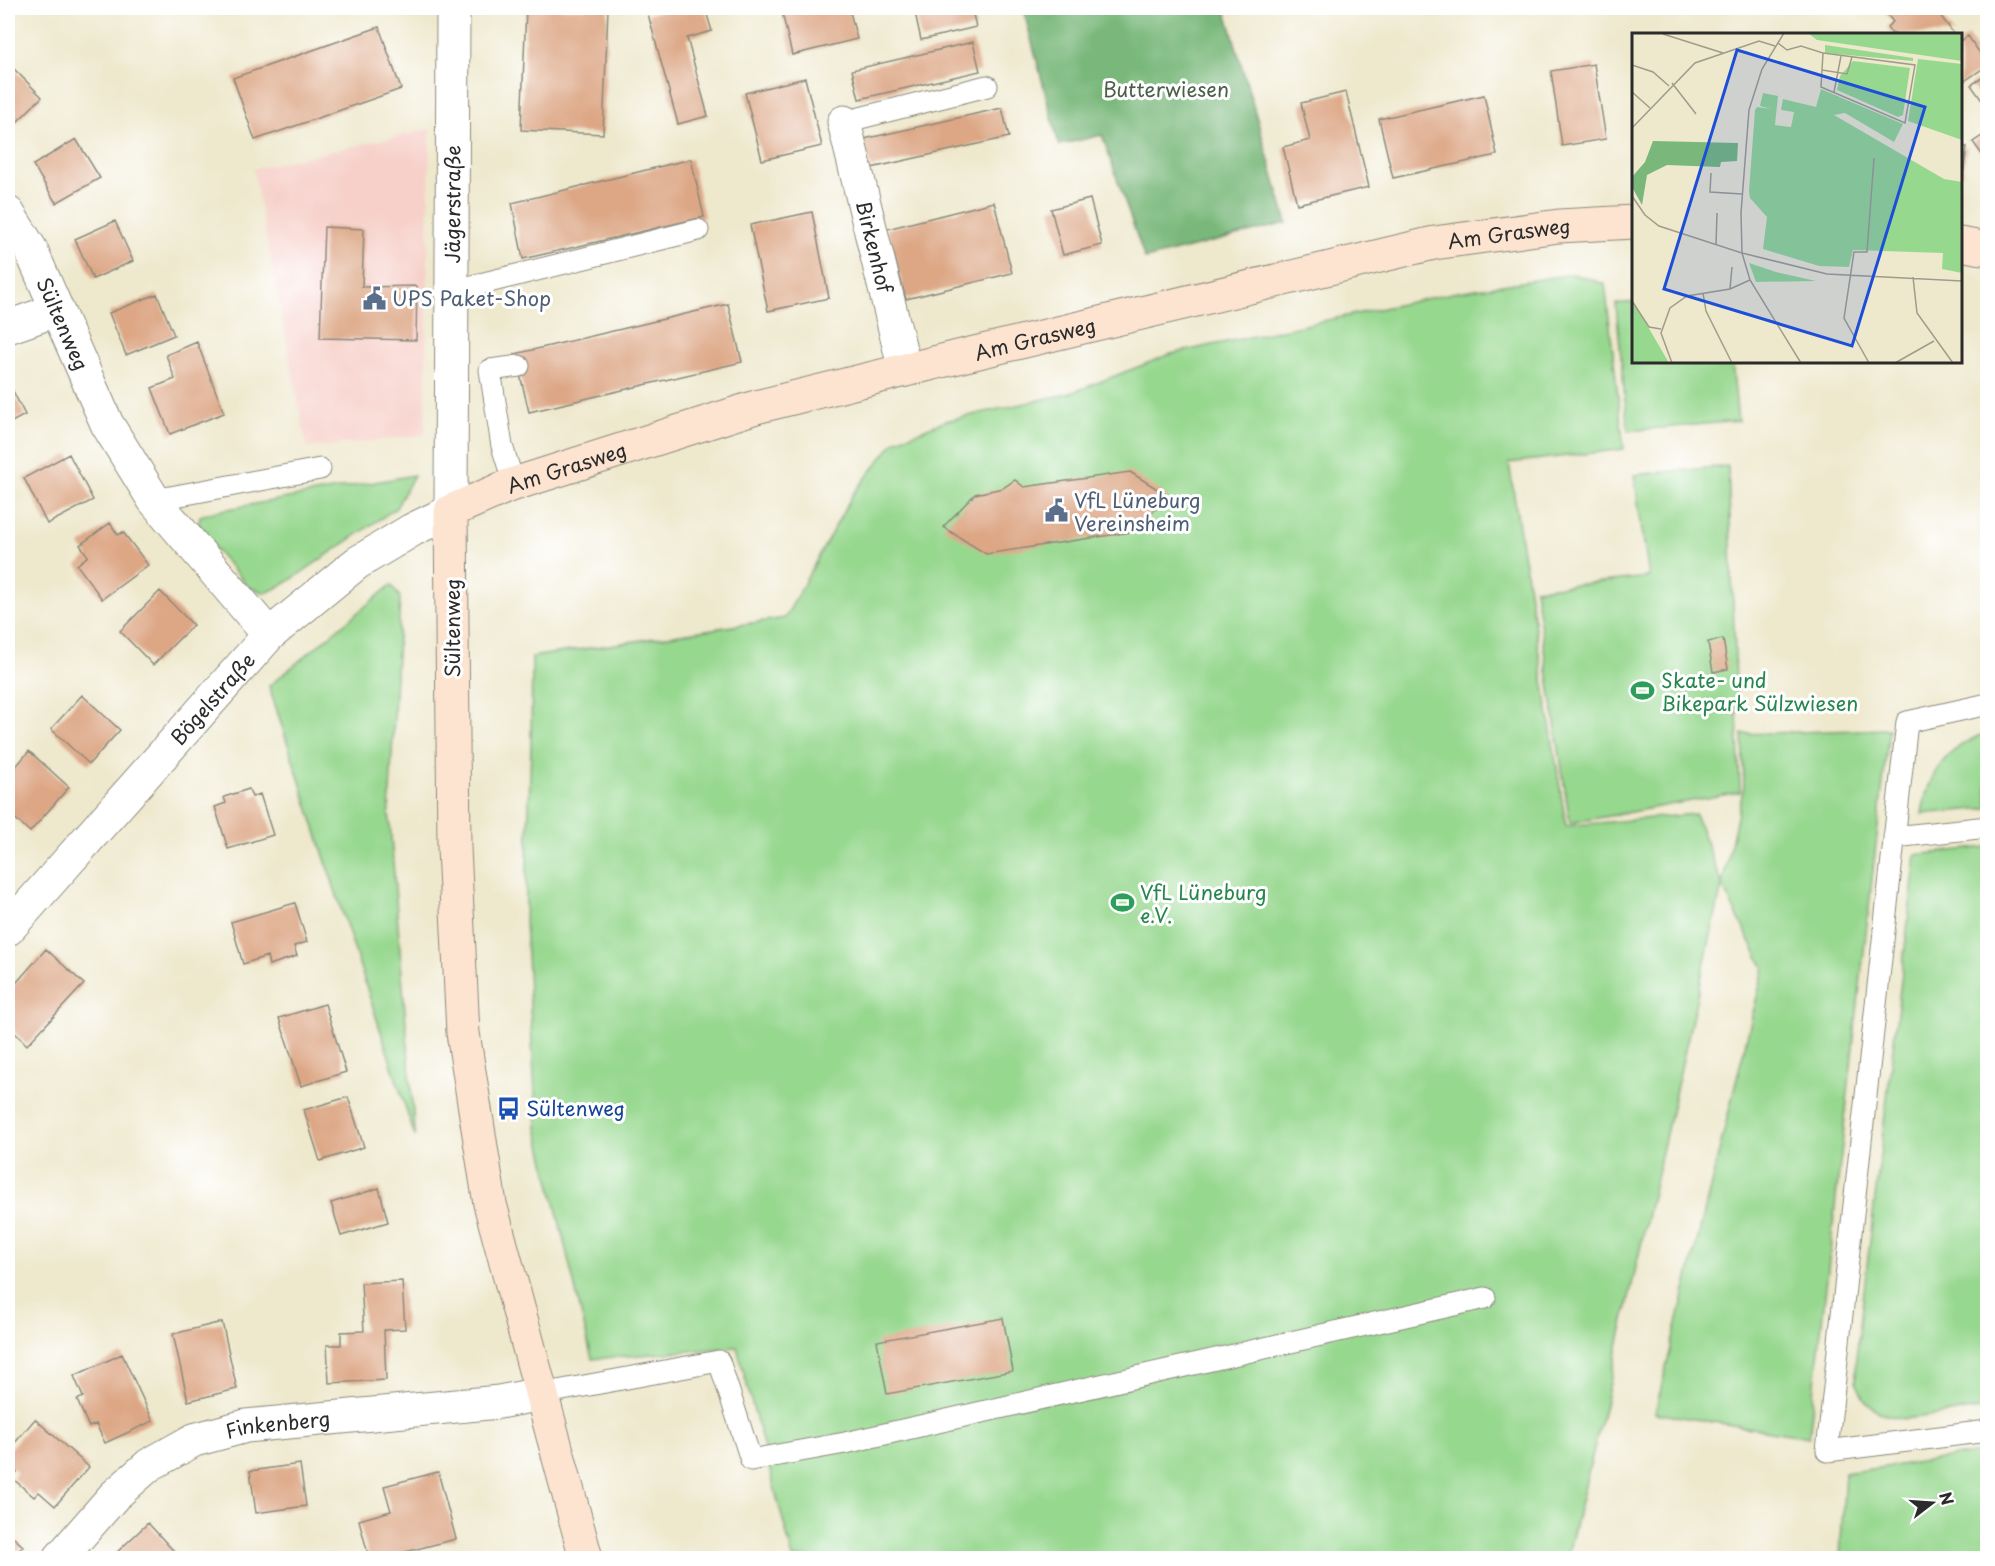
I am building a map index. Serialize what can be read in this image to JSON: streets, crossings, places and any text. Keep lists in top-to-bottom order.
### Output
{
  "streets": {
    "main road": ["Am Grasweg", "Sültenweg"],
    "street": [
      "Jägerstraße",
      "Birkenhof",
      "Bögelstraße",
      "Finkenberg"
    ]
  },
  "crossings": [
    ["Jägerstraße", "Am Grasweg"],
    ["Jägerstraße", "Sültenweg"],
    ["Jägerstraße", "Bögelstraße"],
    ["Am Grasweg", "Birkenhof"],
    ["Am Grasweg", "Sültenweg"],
    ["Am Grasweg", "Bögelstraße"],
    ["Sültenweg", "Bögelstraße"],
    ["Sültenweg", "Finkenberg"]
  ],
  "parks": ["Butterwiesen"],
  "places": {
    "public building": ["UPS Paket-Shop", "VfL Lüneburg Vereinsheim"],
    "sports": ["Skate- und Bikepark Sülzwiesen", "VfL Lüneburg e.V."],
    "bus stop": ["Sültenweg"]
  },
  "north": "right"
}
